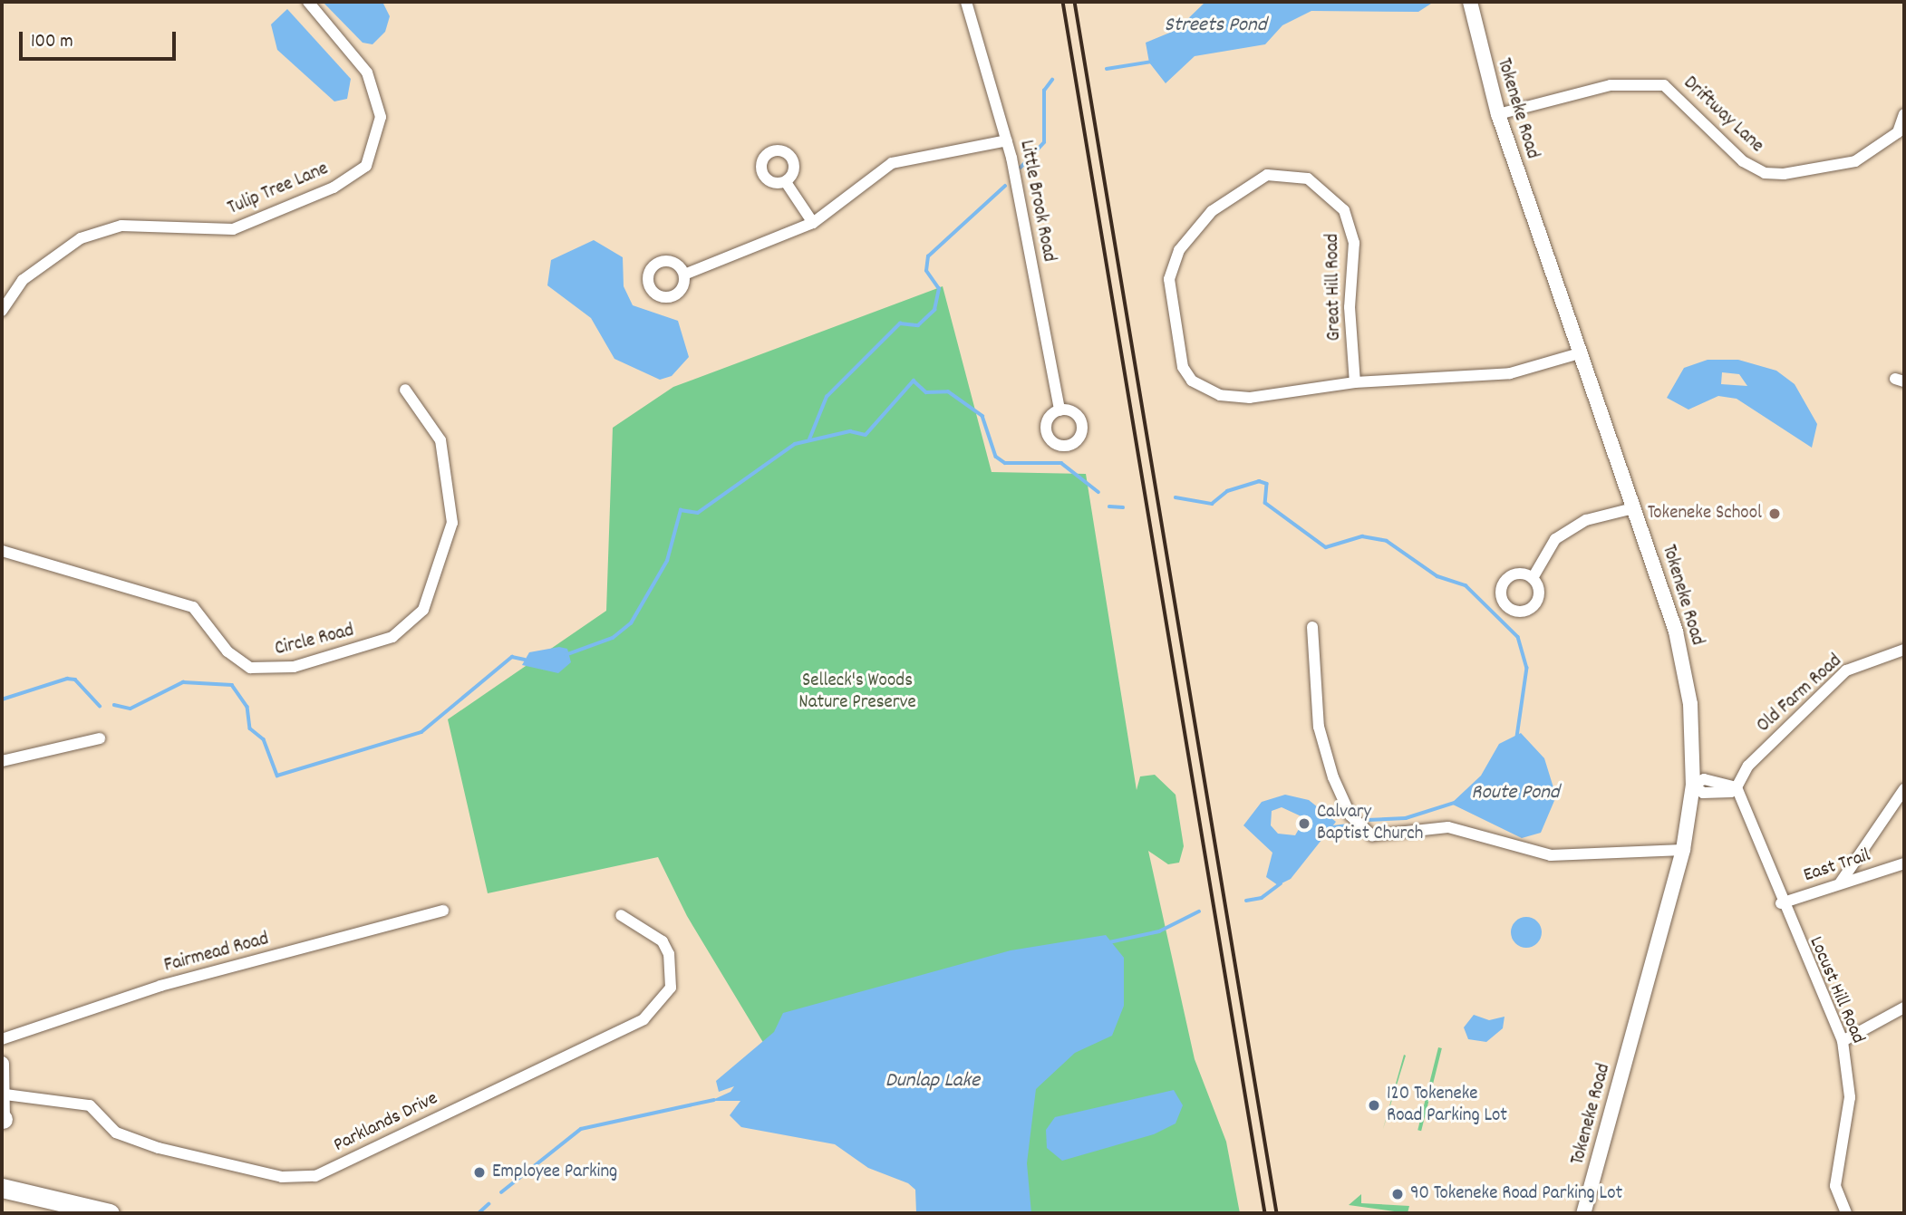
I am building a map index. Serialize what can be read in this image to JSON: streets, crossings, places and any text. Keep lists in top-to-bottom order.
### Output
{
  "streets": {
    "main road": ["Tokeneke Road"],
    "street": [
      "Driftway Lane",
      "Tulip Tree Lane",
      "Little Brook Road",
      "Great Hill Road",
      "Circle Road",
      "Old Farm Road",
      "East Trail",
      "Fairmead Road",
      "Locust Hill Road",
      "Parklands Drive"
    ]
  },
  "crossings": [
    ["Tokeneke Road", "Driftway Lane"],
    ["Tokeneke Road", "Great Hill Road"],
    ["Old Farm Road", "Locust Hill Road"],
    ["East Trail", "Locust Hill Road"]
  ],
  "water": ["Streets Pond", "Route Pond", "Dunlap Lake"],
  "parks": ["Selleck's Woods Nature Preserve"],
  "places": [
    "Tokeneke School",
    "Calvary Baptist Church",
    "120 Tokeneke Road Parking Lot",
    "Employee Parking",
    "90 Tokeneke Road Parking Lot"
  ],
  "scale_bar": "100 m"
}
